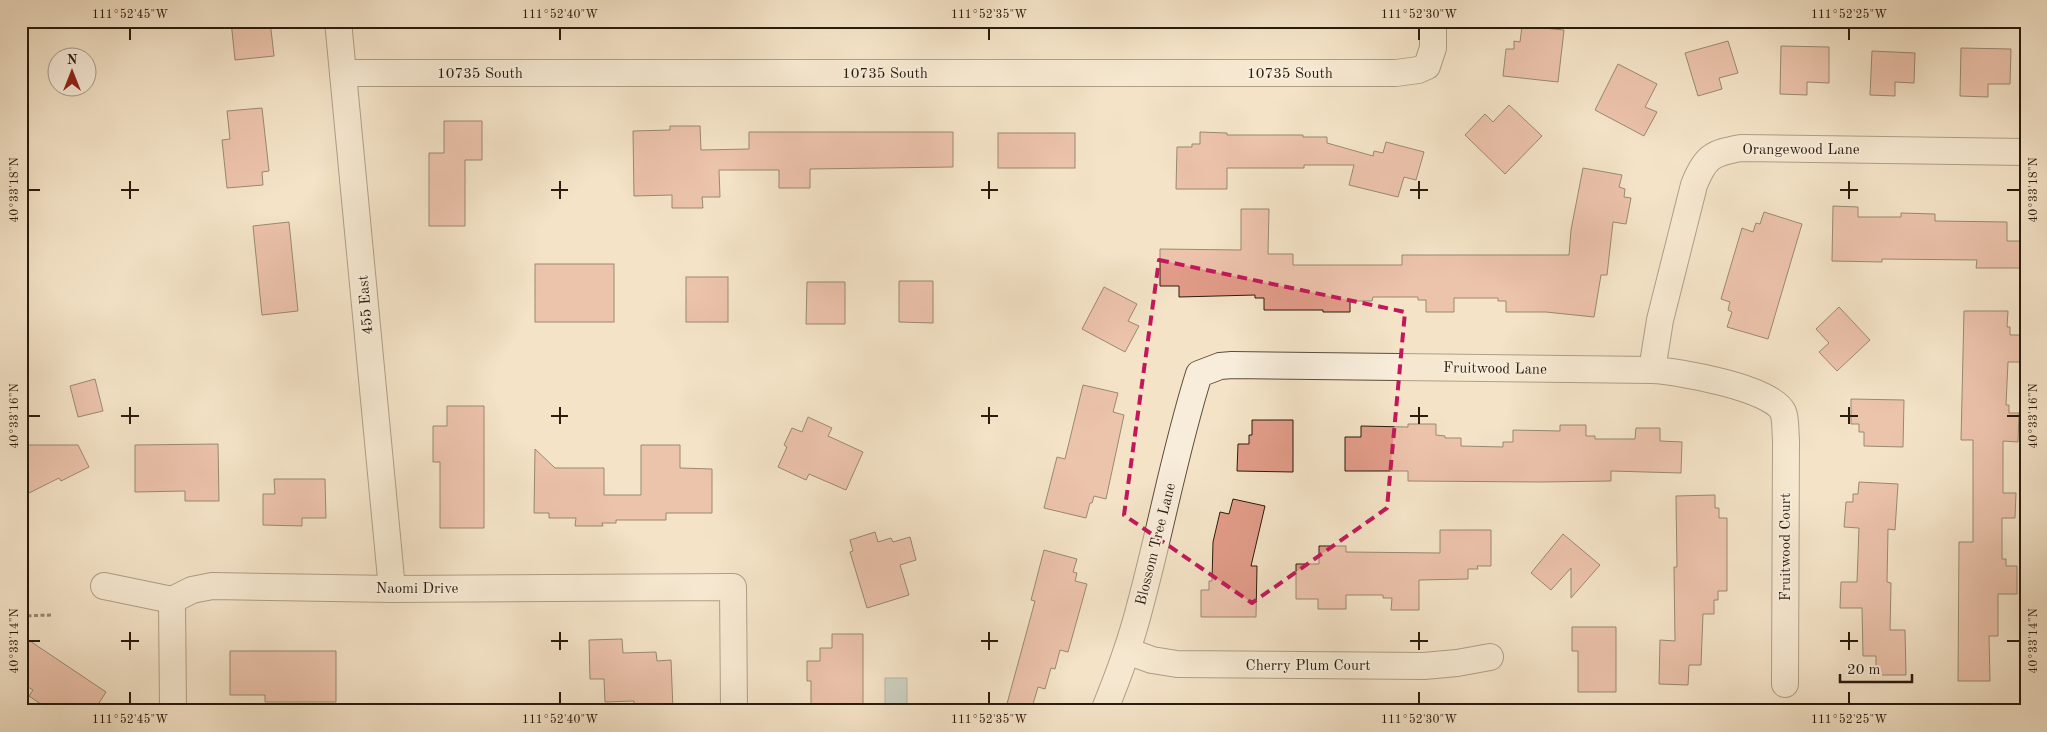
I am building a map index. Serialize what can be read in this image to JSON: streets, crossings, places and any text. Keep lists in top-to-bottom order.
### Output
{
  "streets": {
    "street": [
      "10735 South",
      "Orangewood Lane",
      "455 East",
      "Fruitwood Lane",
      "Blossom Tree Lane",
      "Fruitwood Court",
      "Naomi Drive",
      "Cherry Plum Court"
    ]
  },
  "crossings": [
    ["10735 South", "455 East"],
    ["Orangewood Lane", "Fruitwood Lane"],
    ["455 East", "Naomi Drive"],
    ["Fruitwood Lane", "Blossom Tree Lane"],
    ["Fruitwood Lane", "Fruitwood Court"],
    ["Blossom Tree Lane", "Cherry Plum Court"]
  ],
  "scale_bar": "20 m",
  "north": "top",
  "coordinates": [
    "111°52'45\"W",
    "111°52'40\"W",
    "111°52'35\"W",
    "111°52'30\"W",
    "111°52'25\"W",
    "40°33'18\"N",
    "40°33'16\"N",
    "40°33'14\"N"
  ]
}
